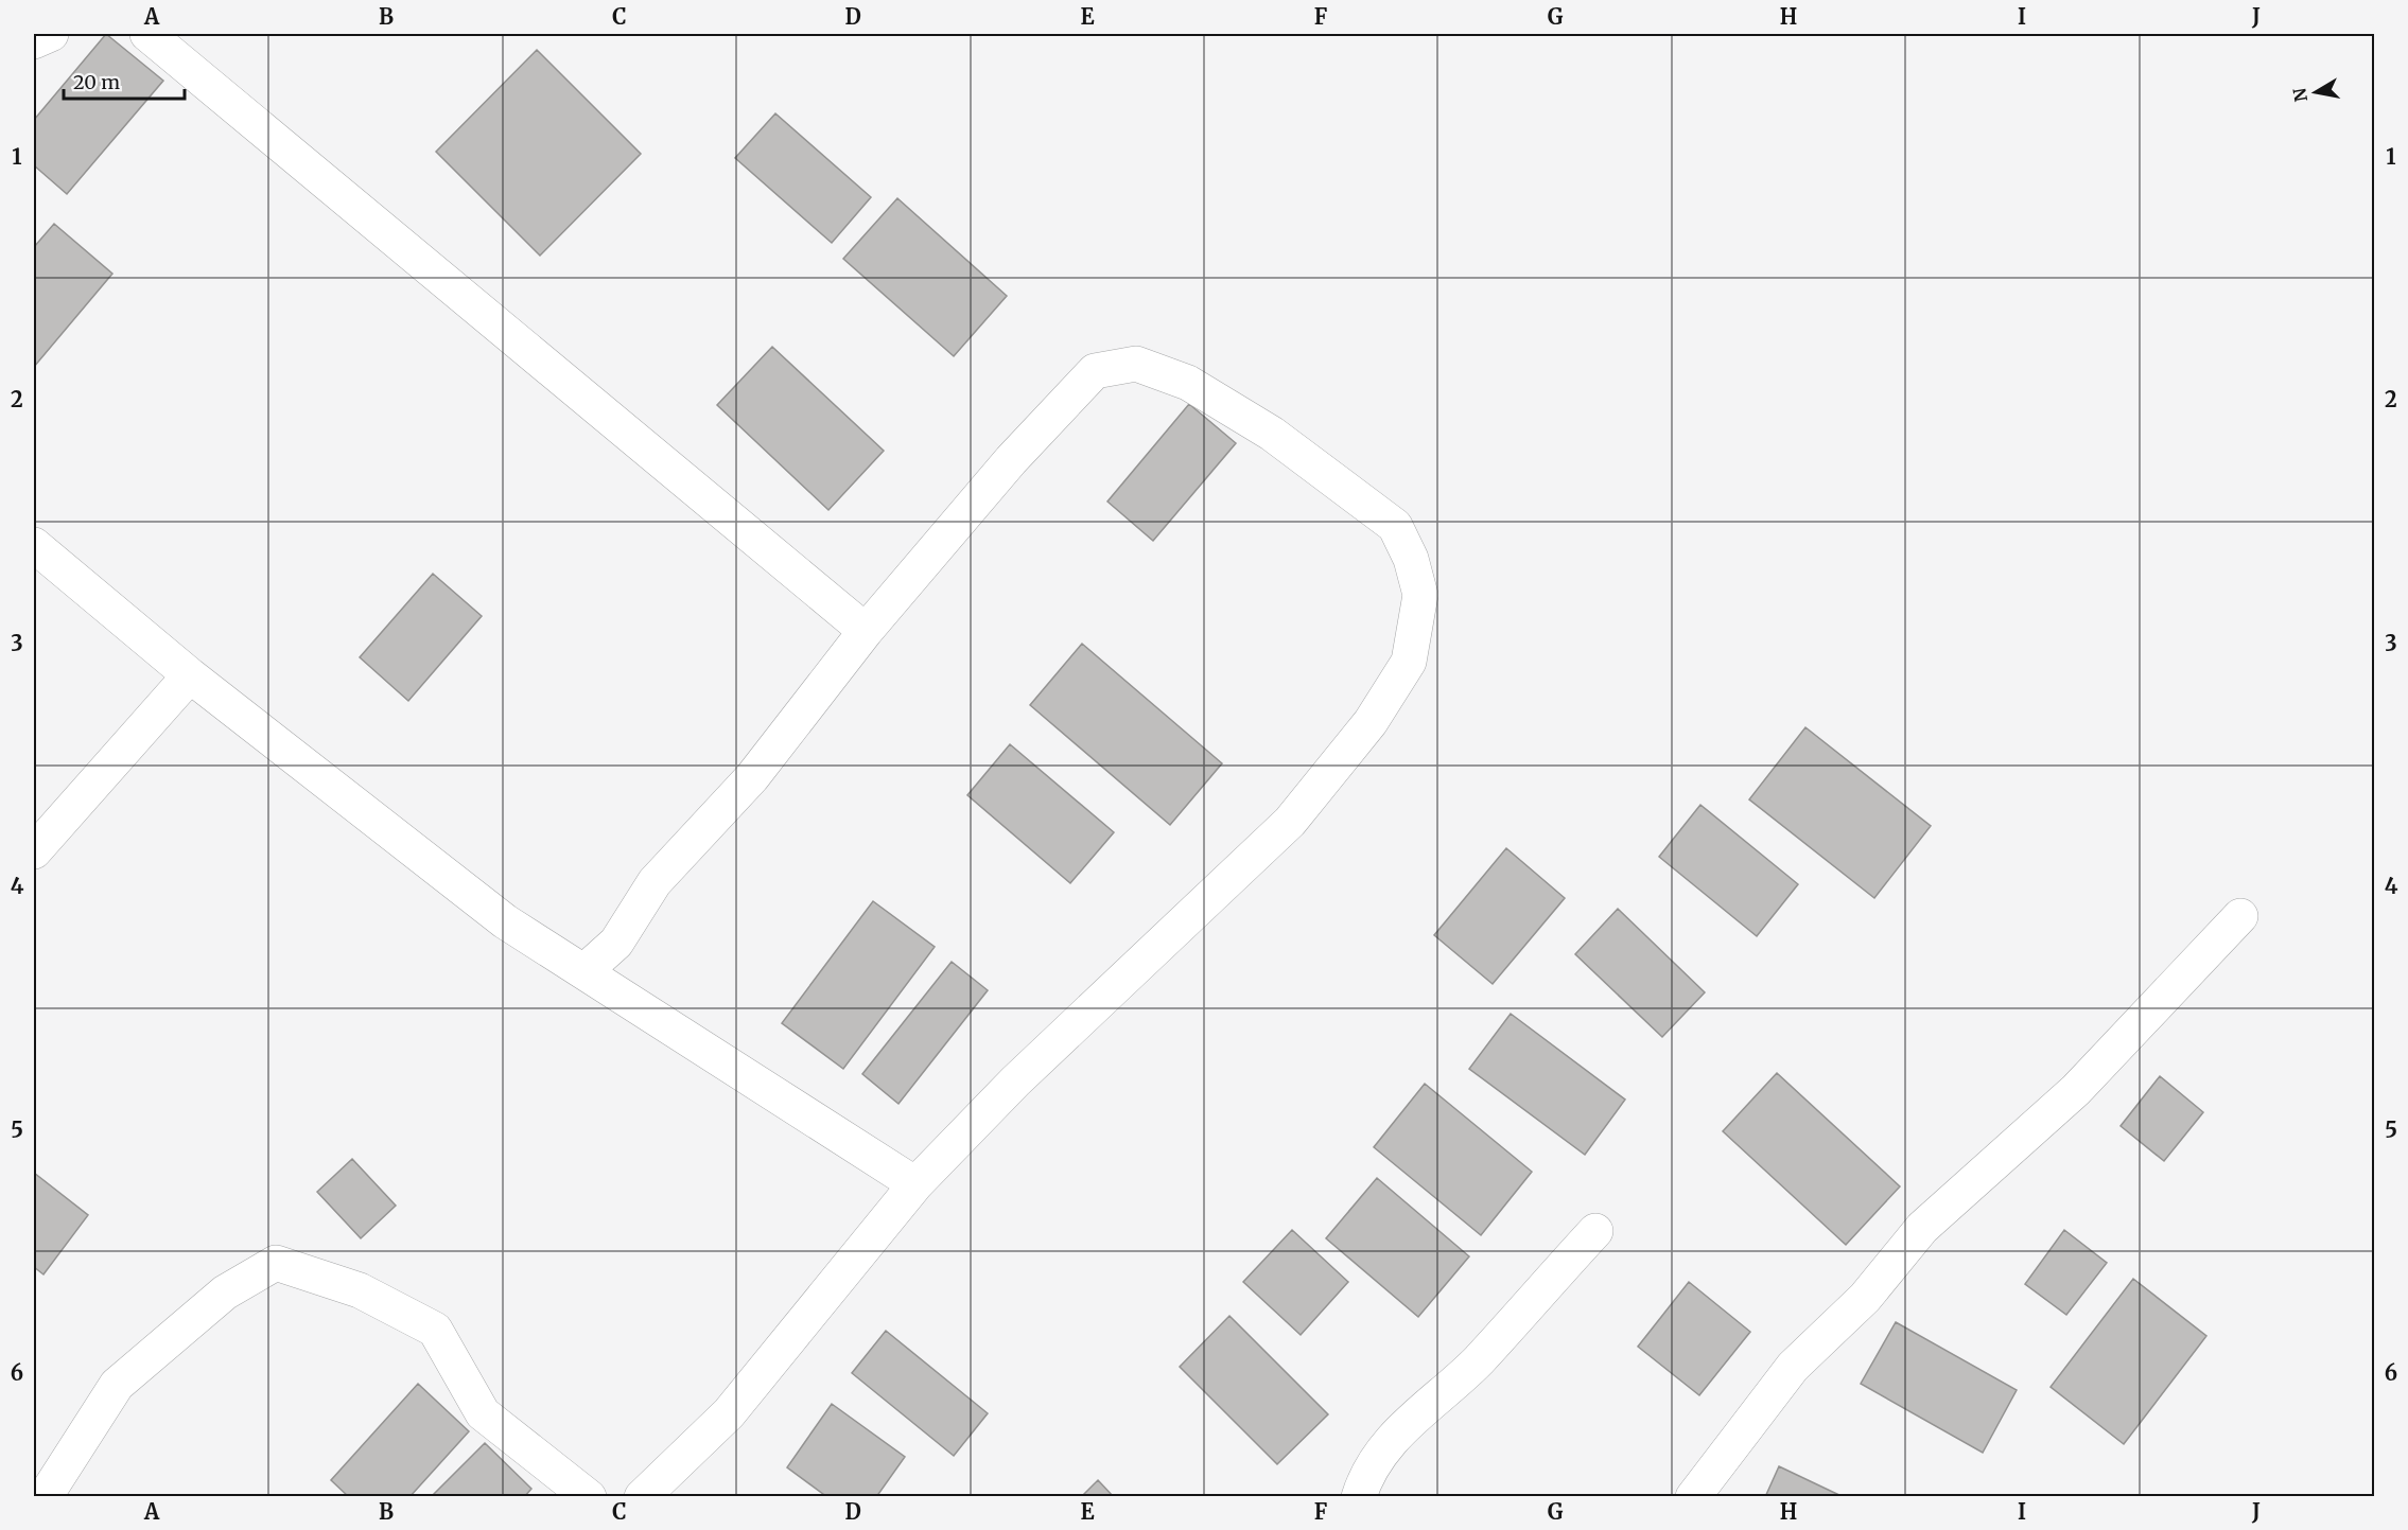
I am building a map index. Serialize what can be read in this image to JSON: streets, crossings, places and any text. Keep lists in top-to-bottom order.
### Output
{
  "scale_bar": "20 m",
  "north": "left",
  "grid": {
    "columns": [
      "A",
      "B",
      "C",
      "D",
      "E",
      "F",
      "G",
      "H",
      "I",
      "J"
    ],
    "rows": [
      "1",
      "2",
      "3",
      "4",
      "5",
      "6"
    ]
  }
}
